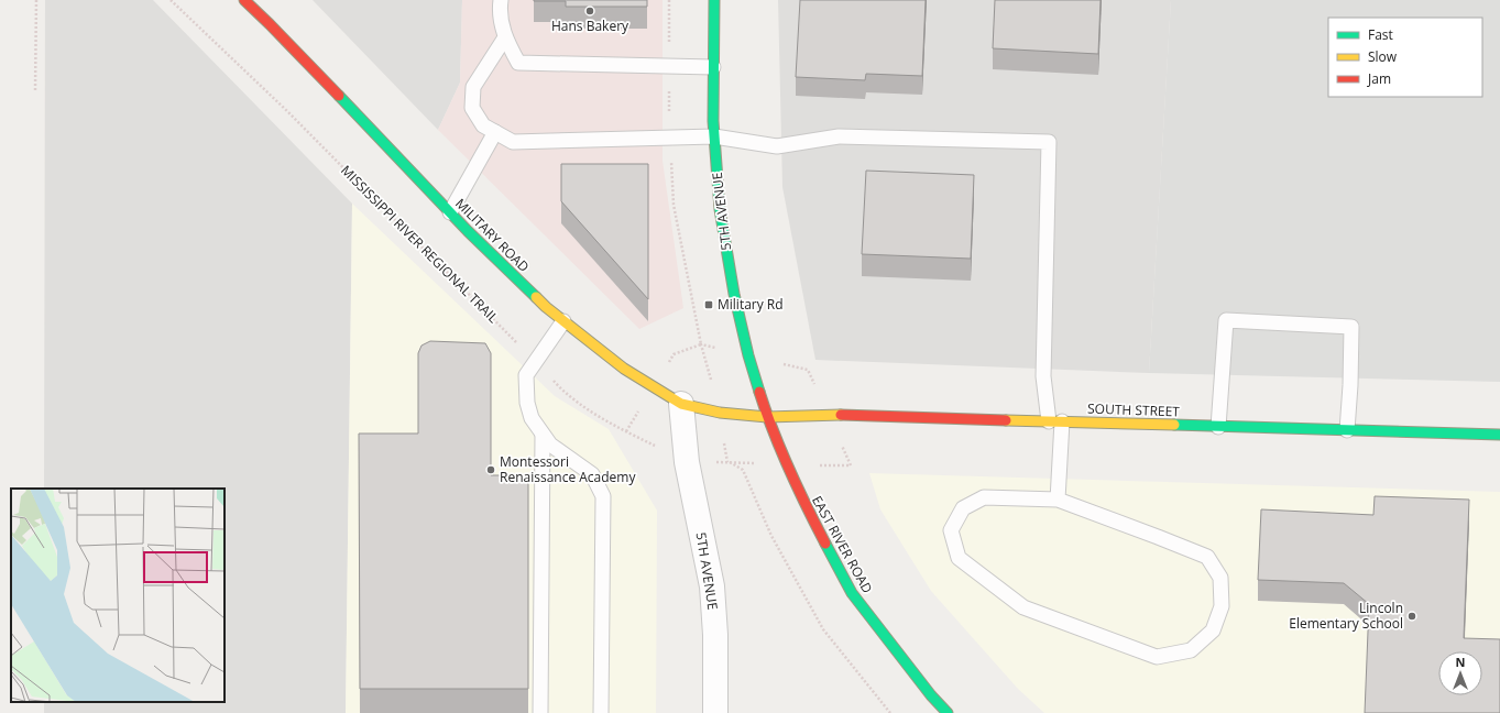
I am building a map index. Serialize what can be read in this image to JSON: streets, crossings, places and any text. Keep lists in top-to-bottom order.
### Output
{
  "streets": {
    "street": [
      "5TH AVENUE",
      "MILITARY ROAD",
      "SOUTH STREET",
      "EAST RIVER ROAD"
    ],
    "path": ["MISSISSIPPI RIVER REGIONAL TRAIL"]
  },
  "crossings": [
    ["5TH AVENUE", "MILITARY ROAD"],
    ["5TH AVENUE", "MISSISSIPPI RIVER REGIONAL TRAIL"],
    ["5TH AVENUE", "SOUTH STREET"],
    ["5TH AVENUE", "EAST RIVER ROAD"],
    ["MILITARY ROAD", "SOUTH STREET"],
    ["MILITARY ROAD", "EAST RIVER ROAD"],
    ["SOUTH STREET", "EAST RIVER ROAD"]
  ],
  "places": {
    "other": ["Hans Bakery", "Montessori Renaissance Academy", "Lincoln Elementary School"],
    "transit": ["Military Rd"]
  },
  "legend": ["Fast", "Slow", "Jam"],
  "north": "top"
}
